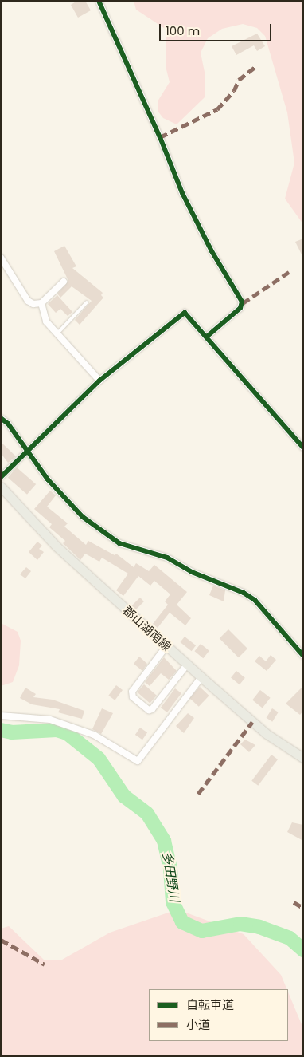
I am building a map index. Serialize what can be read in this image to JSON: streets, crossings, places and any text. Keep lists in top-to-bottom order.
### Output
{
  "streets": {
    "main road": ["郡山湖南線"]
  },
  "water": ["多田野川"],
  "legend": ["自転車道", "小道"],
  "scale_bar": "100 m"
}
